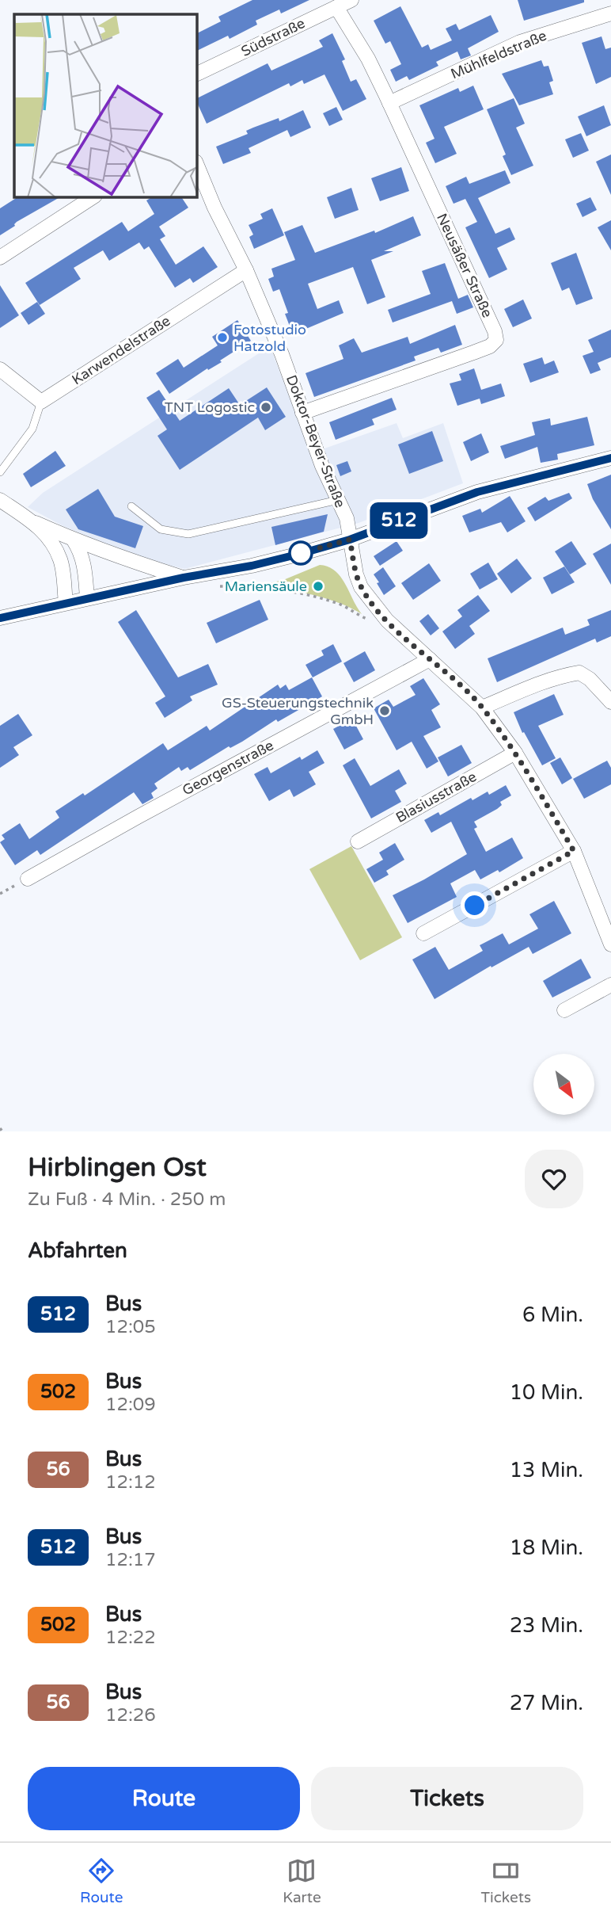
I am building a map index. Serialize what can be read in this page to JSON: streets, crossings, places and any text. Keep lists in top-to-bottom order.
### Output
{
  "streets": {
    "street": [
      "Südstraße",
      "Mühlfeldstraße",
      "Neusäßer Straße",
      "Karwendelstraße",
      "Doktor-Beyer-Straße",
      "Georgenstraße",
      "Blasiusstraße"
    ]
  },
  "crossings": [
    ["Südstraße", "Neusäßer Straße"],
    ["Mühlfeldstraße", "Neusäßer Straße"],
    ["Neusäßer Straße", "Doktor-Beyer-Straße"],
    ["Karwendelstraße", "Doktor-Beyer-Straße"],
    ["Doktor-Beyer-Straße", "Georgenstraße"],
    ["Doktor-Beyer-Straße", "Blasiusstraße"]
  ],
  "places": [
    "Fotostudio Hatzold",
    "TNT Logostic",
    "Mariensäule",
    "GS-Steuerungstechnik GmbH"
  ],
  "lines": ["bus line 512"],
  "north": "bottom right",
  "page": {
    "on_map": "512",
    "heading": [
      ["Hirblingen Ost", "Zu Fuß · 4 Min. · 250 m"],
      "Abfahrten"
    ],
    "list": [
      {
        "mark": "512",
        "name": "Bus",
        "note": "12:05",
        "value": "6 Min."
      },
      {
        "mark": "502",
        "name": "Bus",
        "note": "12:09",
        "value": "10 Min."
      },
      {
        "mark": "56",
        "name": "Bus",
        "note": "12:12",
        "value": "13 Min."
      },
      {
        "mark": "512",
        "name": "Bus",
        "note": "12:17",
        "value": "18 Min."
      },
      {
        "mark": "502",
        "name": "Bus",
        "note": "12:22",
        "value": "23 Min."
      },
      {
        "mark": "56",
        "name": "Bus",
        "note": "12:26",
        "value": "27 Min."
      }
    ],
    "buttons": ["Route", "Tickets"],
    "tabs": ["Route", "Karte", "Tickets"]
  }
}
